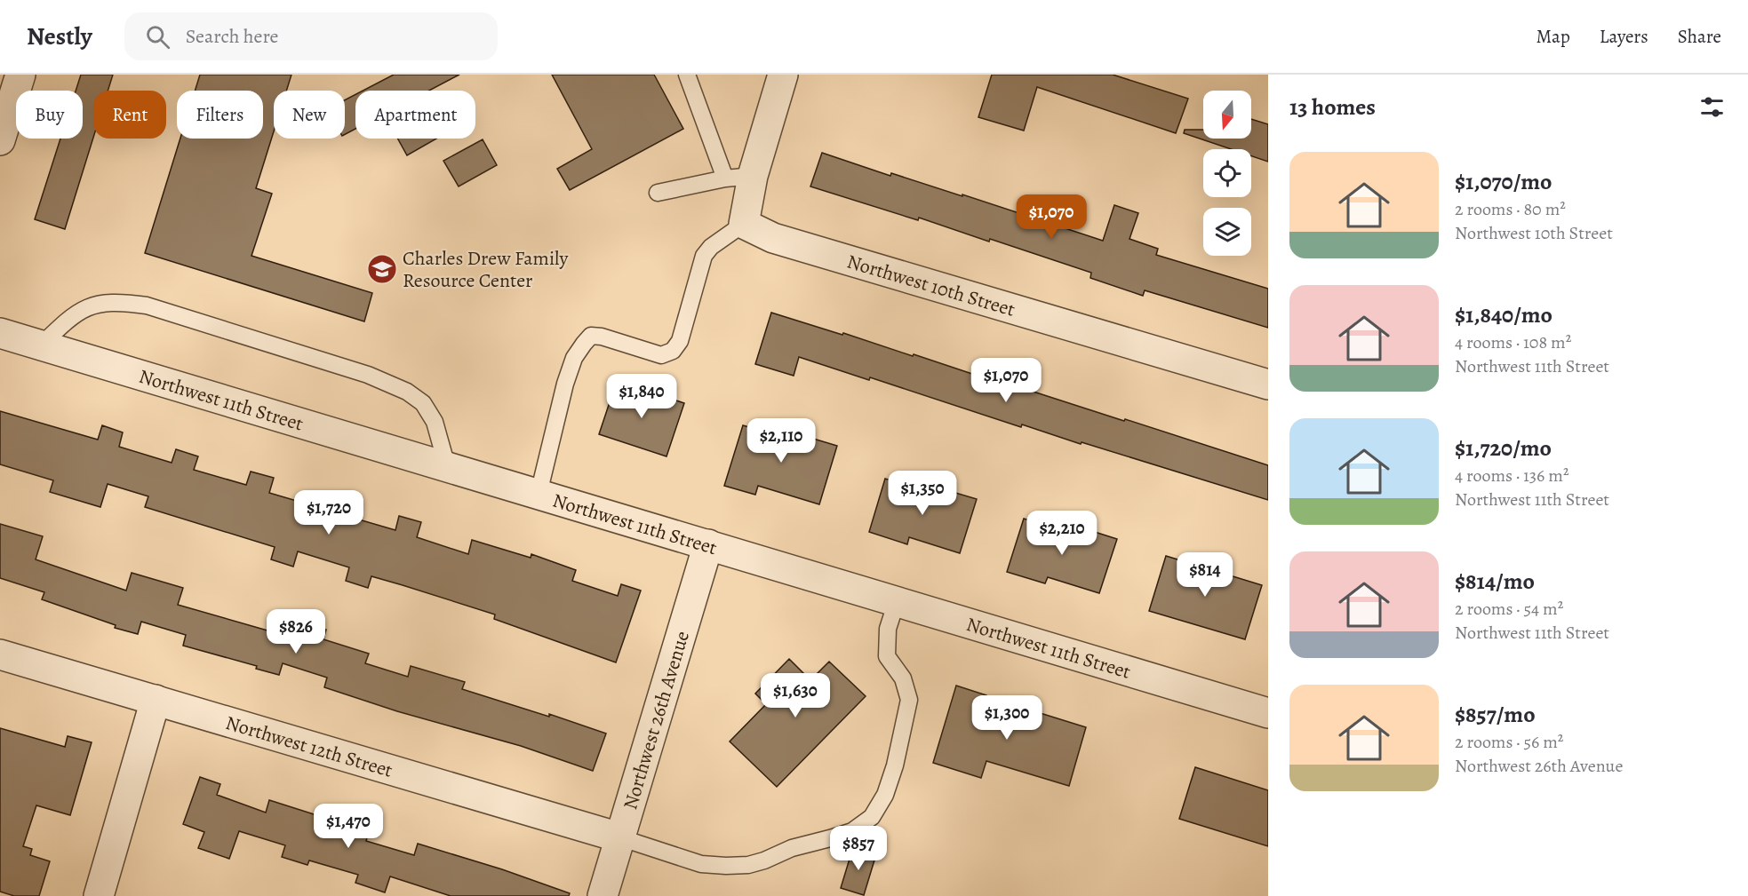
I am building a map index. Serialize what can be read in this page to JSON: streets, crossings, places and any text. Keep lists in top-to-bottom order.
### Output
{
  "streets": {
    "street": [
      "Northwest 10th Street",
      "Northwest 11th Street",
      "Northwest 26th Avenue",
      "Northwest 12th Street"
    ]
  },
  "crossings": [
    ["Northwest 11th Street", "Northwest 26th Avenue"],
    ["Northwest 26th Avenue", "Northwest 12th Street"]
  ],
  "places": {
    "school or university": ["Charles Drew Family Resource Center"]
  },
  "north": "bottom",
  "page": {
    "header": "Nestly",
    "search": "Search here",
    "nav": ["Map", "Layers", "Share"],
    "heading": "13 homes",
    "chip": [
      "Buy",
      "Rent",
      "Filters",
      "New",
      "Apartment"
    ],
    "list": [
      {
        "name": "$1,070/mo",
        "note": "2 rooms · 80 m² · Northwest 10th Street"
      },
      {
        "name": "$1,840/mo",
        "note": "4 rooms · 108 m² · Northwest 11th Street"
      },
      {
        "name": "$1,720/mo",
        "note": "4 rooms · 136 m² · Northwest 11th Street"
      },
      {
        "name": "$814/mo",
        "note": "2 rooms · 54 m² · Northwest 11th Street"
      },
      {
        "name": "$857/mo",
        "note": "2 rooms · 56 m² · Northwest 26th Avenue"
      }
    ],
    "price": [
      "$1,070",
      "$1,070",
      "$1,840",
      "$2,110",
      "$1,350",
      "$1,720",
      "$2,210",
      "$814",
      "$826",
      "$1,630",
      "$1,300",
      "$1,470",
      "$857"
    ]
  }
}
